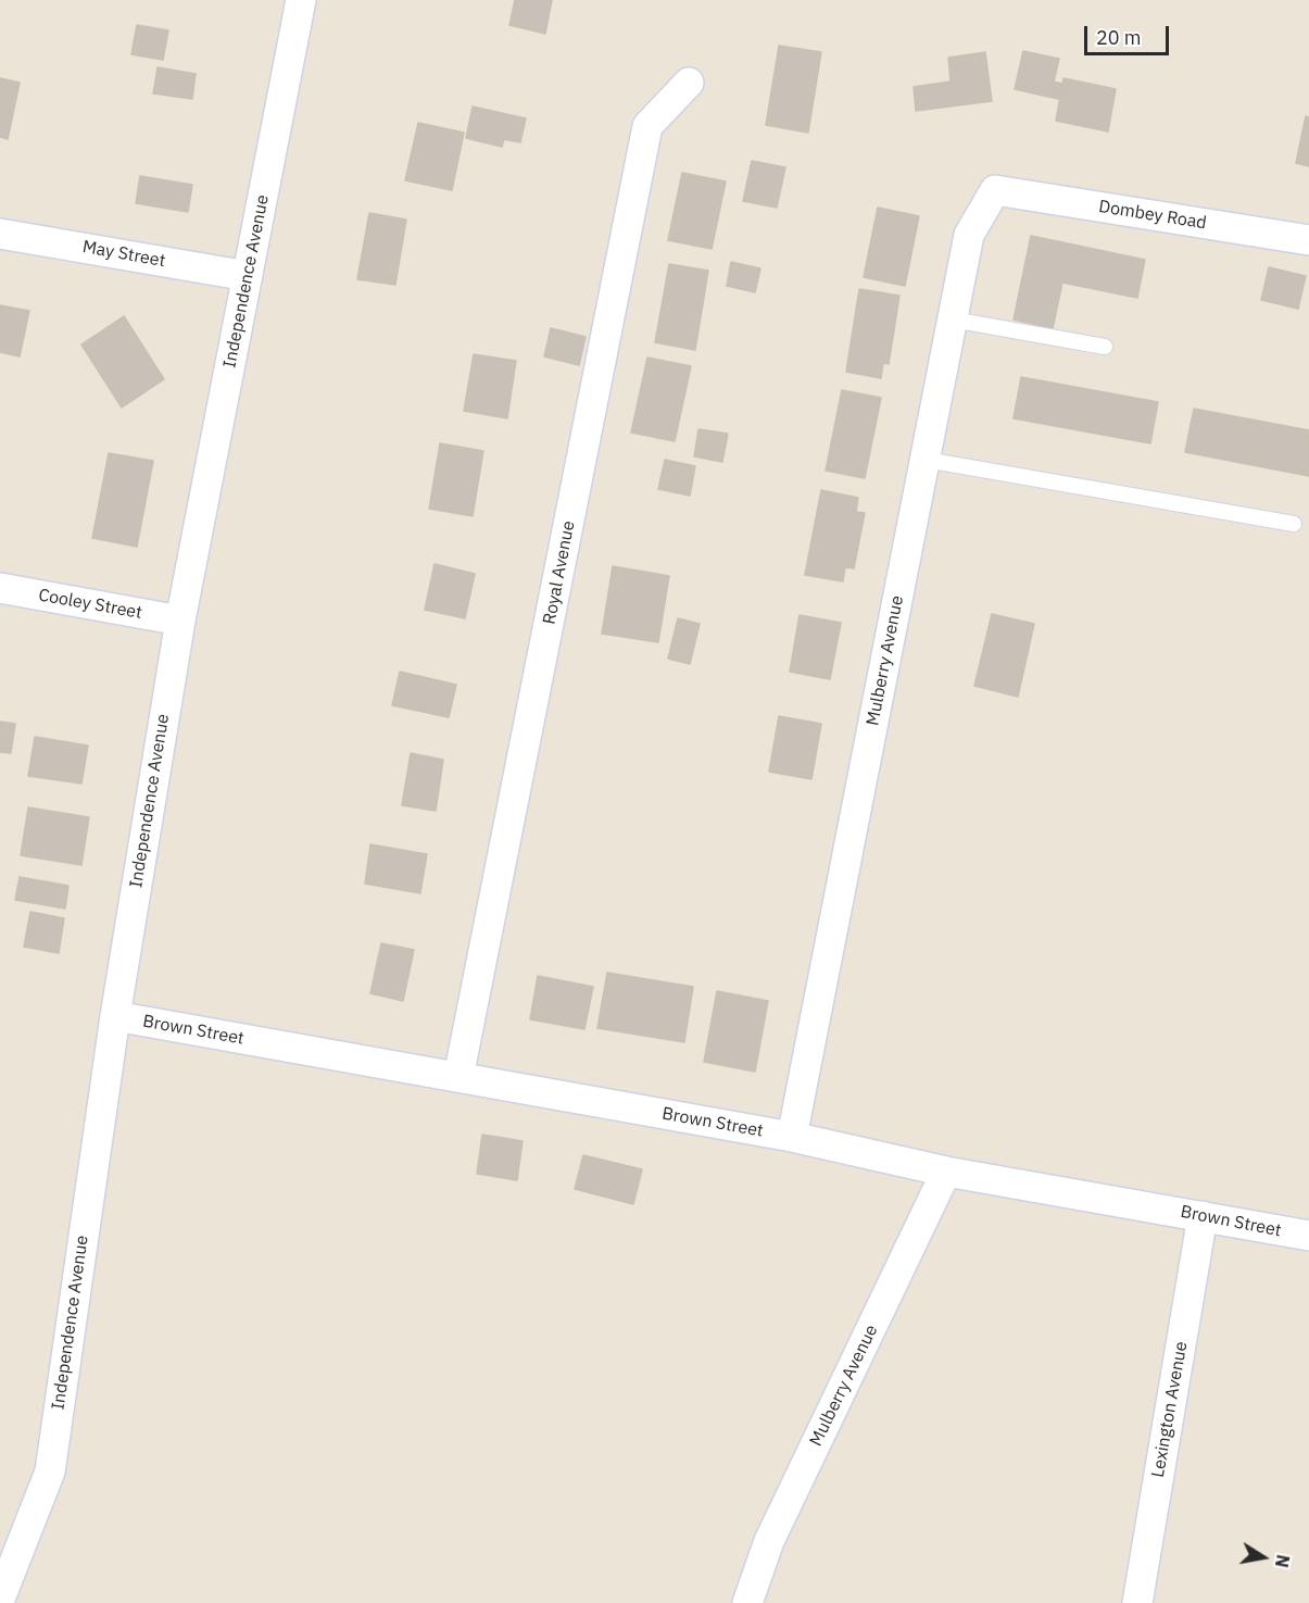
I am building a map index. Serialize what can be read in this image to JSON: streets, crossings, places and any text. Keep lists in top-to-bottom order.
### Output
{
  "streets": {
    "street": [
      "Dombey Road",
      "May Street",
      "Independence Avenue",
      "Royal Avenue",
      "Cooley Street",
      "Mulberry Avenue",
      "Brown Street",
      "Lexington Avenue"
    ]
  },
  "crossings": [
    ["Dombey Road", "Mulberry Avenue"],
    ["May Street", "Independence Avenue"],
    ["Independence Avenue", "Cooley Street"],
    ["Independence Avenue", "Brown Street"],
    ["Royal Avenue", "Brown Street"],
    ["Mulberry Avenue", "Brown Street"],
    ["Brown Street", "Lexington Avenue"]
  ],
  "scale_bar": "20 m",
  "north": "right"
}
